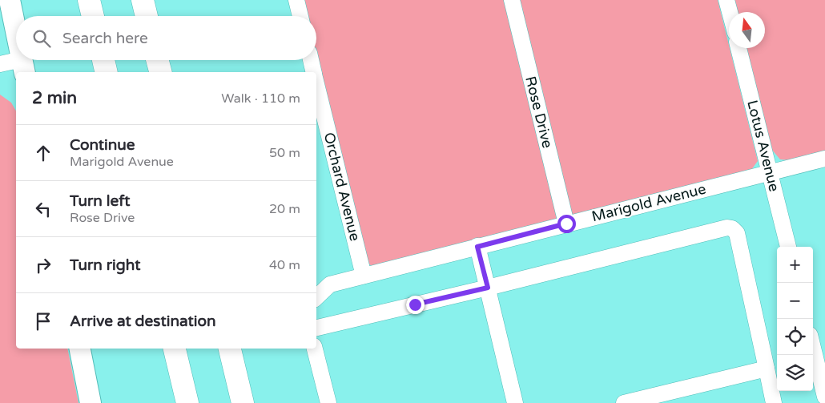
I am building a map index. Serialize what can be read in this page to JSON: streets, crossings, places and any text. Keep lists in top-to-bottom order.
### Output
{
  "streets": {
    "street": [
      "Rose Drive",
      "Lotus Avenue",
      "Orchard Avenue",
      "Marigold Avenue"
    ]
  },
  "crossings": [
    ["Rose Drive", "Marigold Avenue"],
    ["Lotus Avenue", "Marigold Avenue"],
    ["Orchard Avenue", "Marigold Avenue"]
  ],
  "north": "top",
  "page": {
    "search": "Search here",
    "heading": ["2 min", "Walk · 110 m"],
    "list": [
      ["Continue", "Marigold Avenue", "50 m"],
      ["Turn left", "Rose Drive", "20 m"],
      ["Turn right", "40 m"],
      "Arrive at destination"
    ],
    "map_buttons": ["+", "−"]
  }
}
